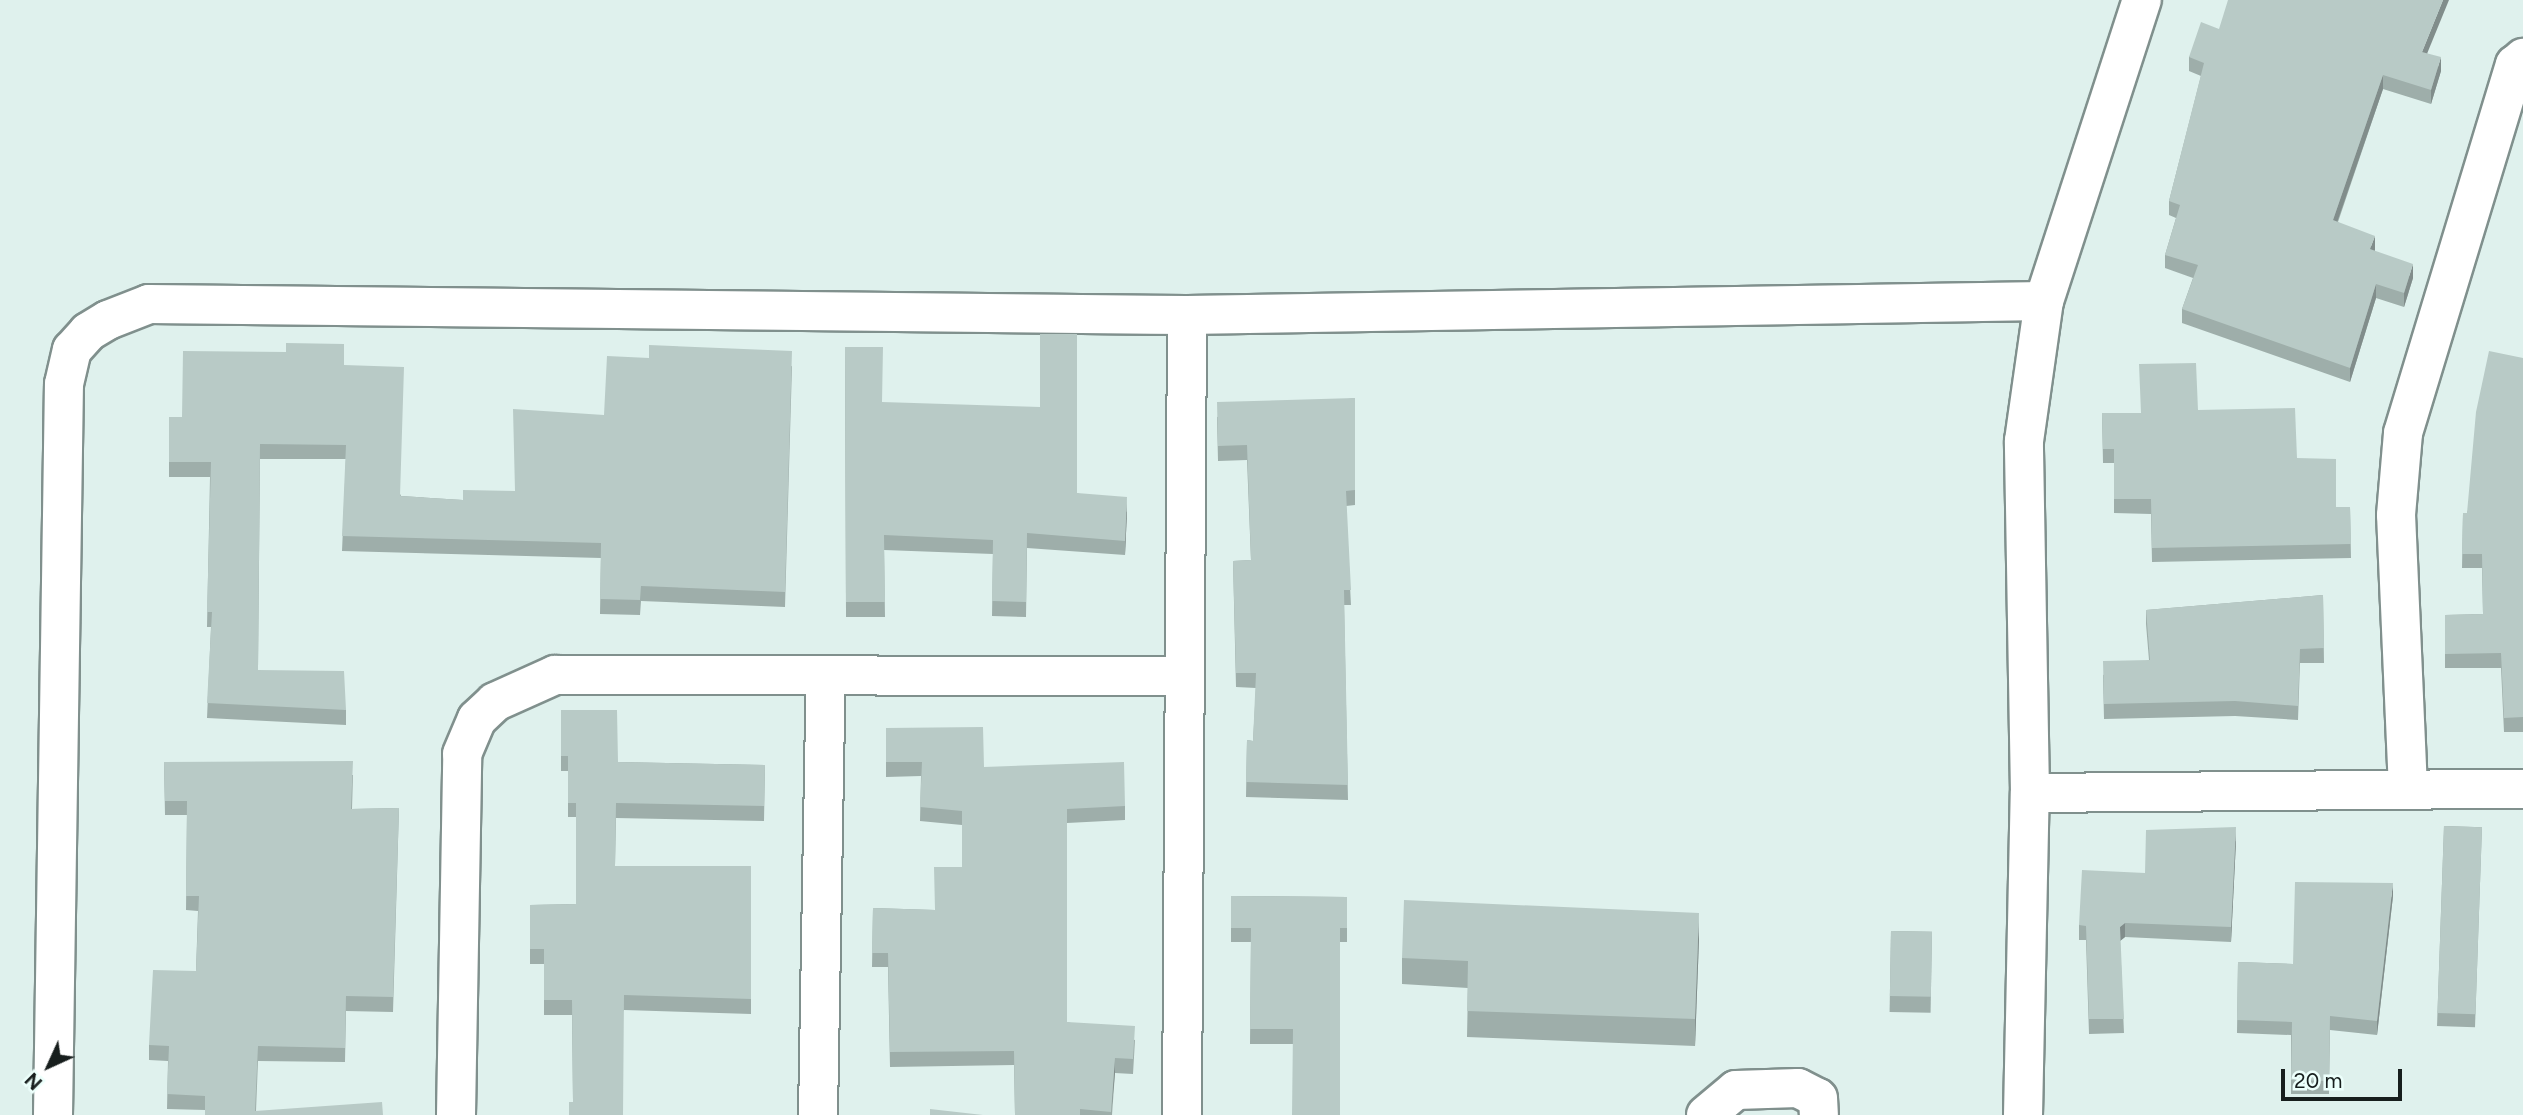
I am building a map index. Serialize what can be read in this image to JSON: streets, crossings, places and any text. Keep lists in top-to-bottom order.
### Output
{
  "scale_bar": "20 m",
  "north": "bottom left"
}
